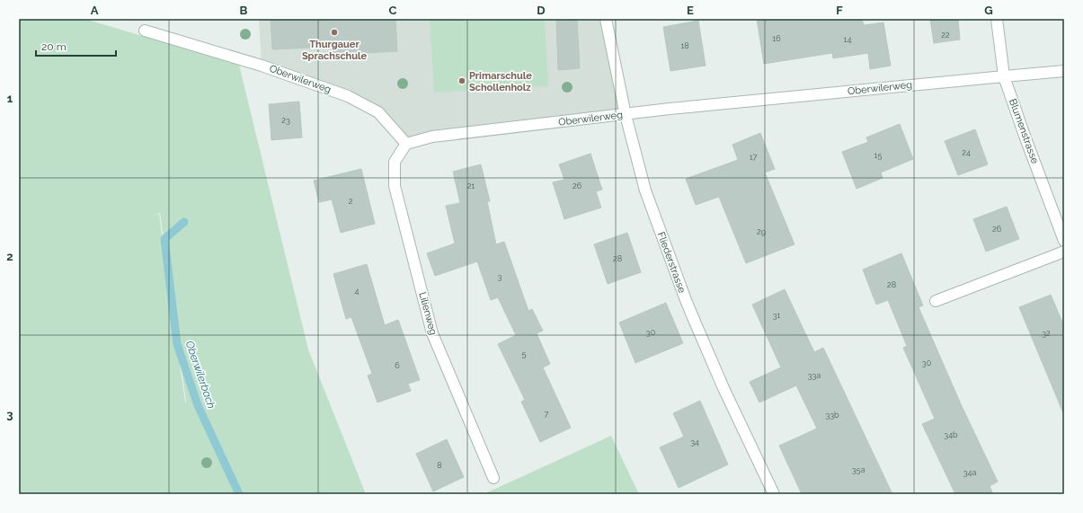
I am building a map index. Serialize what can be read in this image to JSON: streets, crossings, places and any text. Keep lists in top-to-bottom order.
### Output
{
  "streets": {
    "street": [
      "Oberwilerweg",
      "Blumenstrasse",
      "Fliederstrasse",
      "Lilienweg"
    ]
  },
  "crossings": [
    ["Oberwilerweg", "Blumenstrasse"],
    ["Oberwilerweg", "Fliederstrasse"],
    ["Oberwilerweg", "Lilienweg"]
  ],
  "water": ["Oberwilerbach"],
  "places": ["Thurgauer Sprachschule", "Primarschule Schollenholz"],
  "house_numbers": [
    "22",
    "16",
    "14",
    "18",
    "23",
    "24",
    "15",
    "17",
    "21",
    "26",
    "2",
    "26",
    "29",
    "28",
    "3",
    "28",
    "4",
    "31",
    "30",
    "32",
    "5",
    "30",
    "6",
    "33a",
    "7",
    "33b",
    "34b",
    "34",
    "8",
    "35a",
    "34a"
  ],
  "scale_bar": "20 m",
  "grid": {
    "columns": [
      "A",
      "B",
      "C",
      "D",
      "E",
      "F",
      "G"
    ],
    "rows": ["1", "2", "3"]
  }
}
